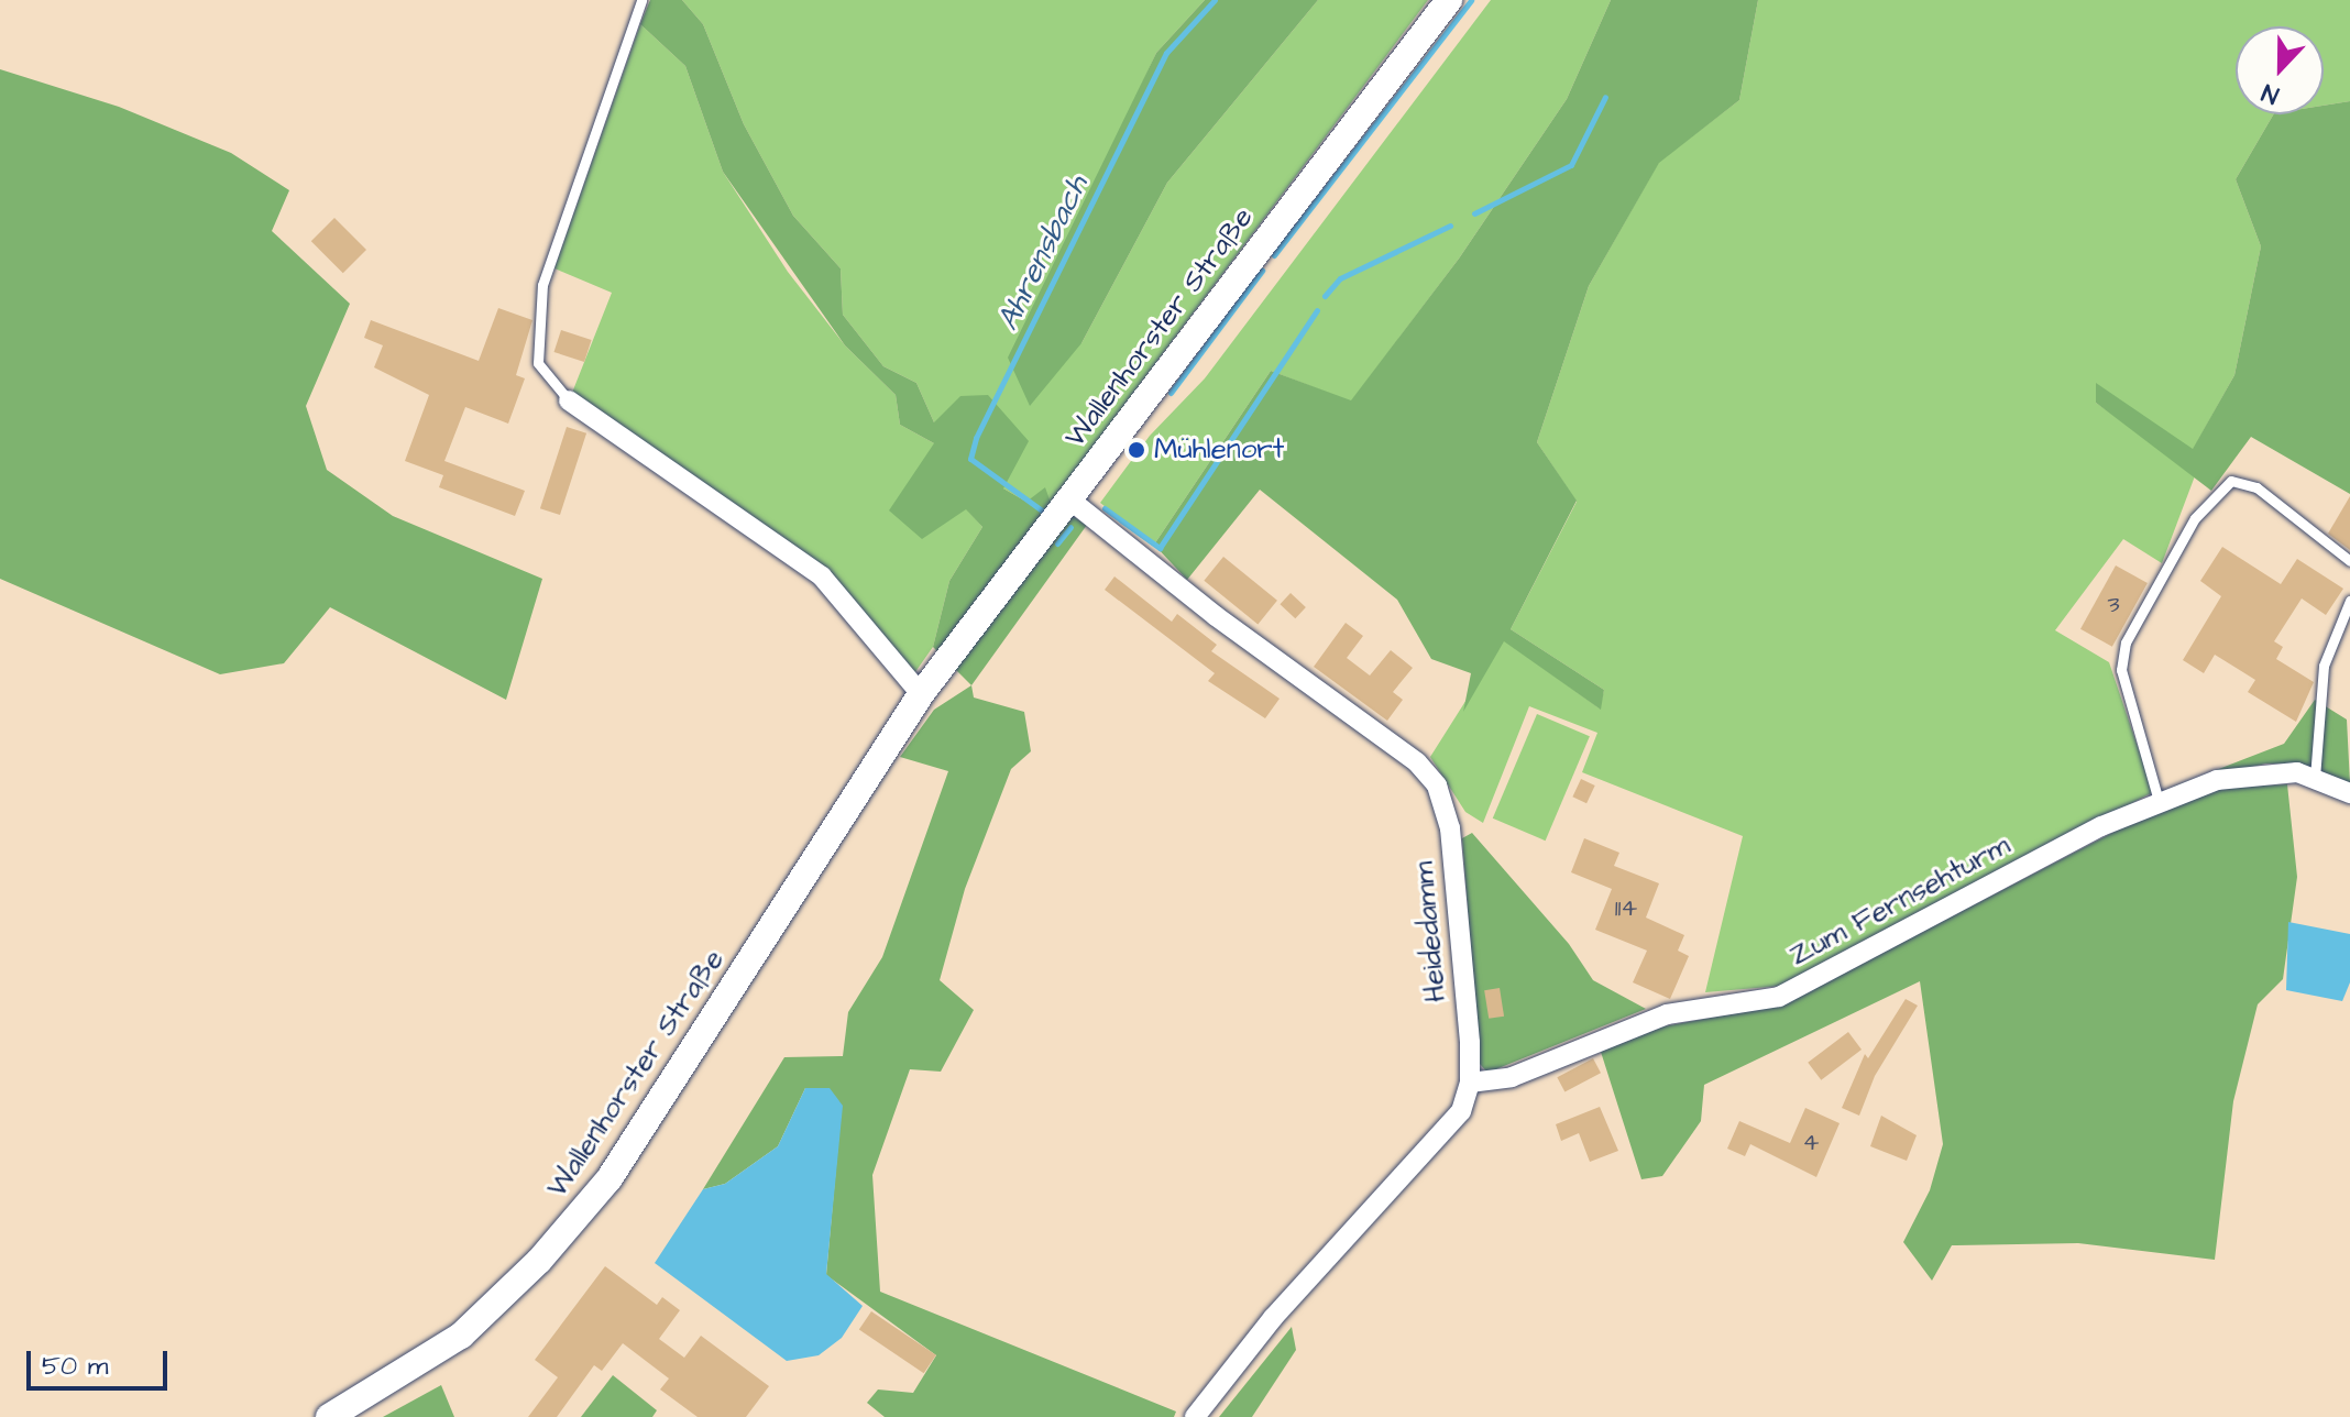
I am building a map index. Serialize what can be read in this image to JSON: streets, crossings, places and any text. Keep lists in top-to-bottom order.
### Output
{
  "streets": {
    "main road": ["Wallenhorster Straße"],
    "street": ["Zum Fernsehturm", "Heidedamm"]
  },
  "crossings": [
    ["Wallenhorster Straße", "Heidedamm"],
    ["Zum Fernsehturm", "Heidedamm"]
  ],
  "water": ["Ahrensbach"],
  "places": ["Mühlenort"],
  "house_numbers": ["3", "114", "4"],
  "scale_bar": "50 m",
  "north": "bottom"
}
